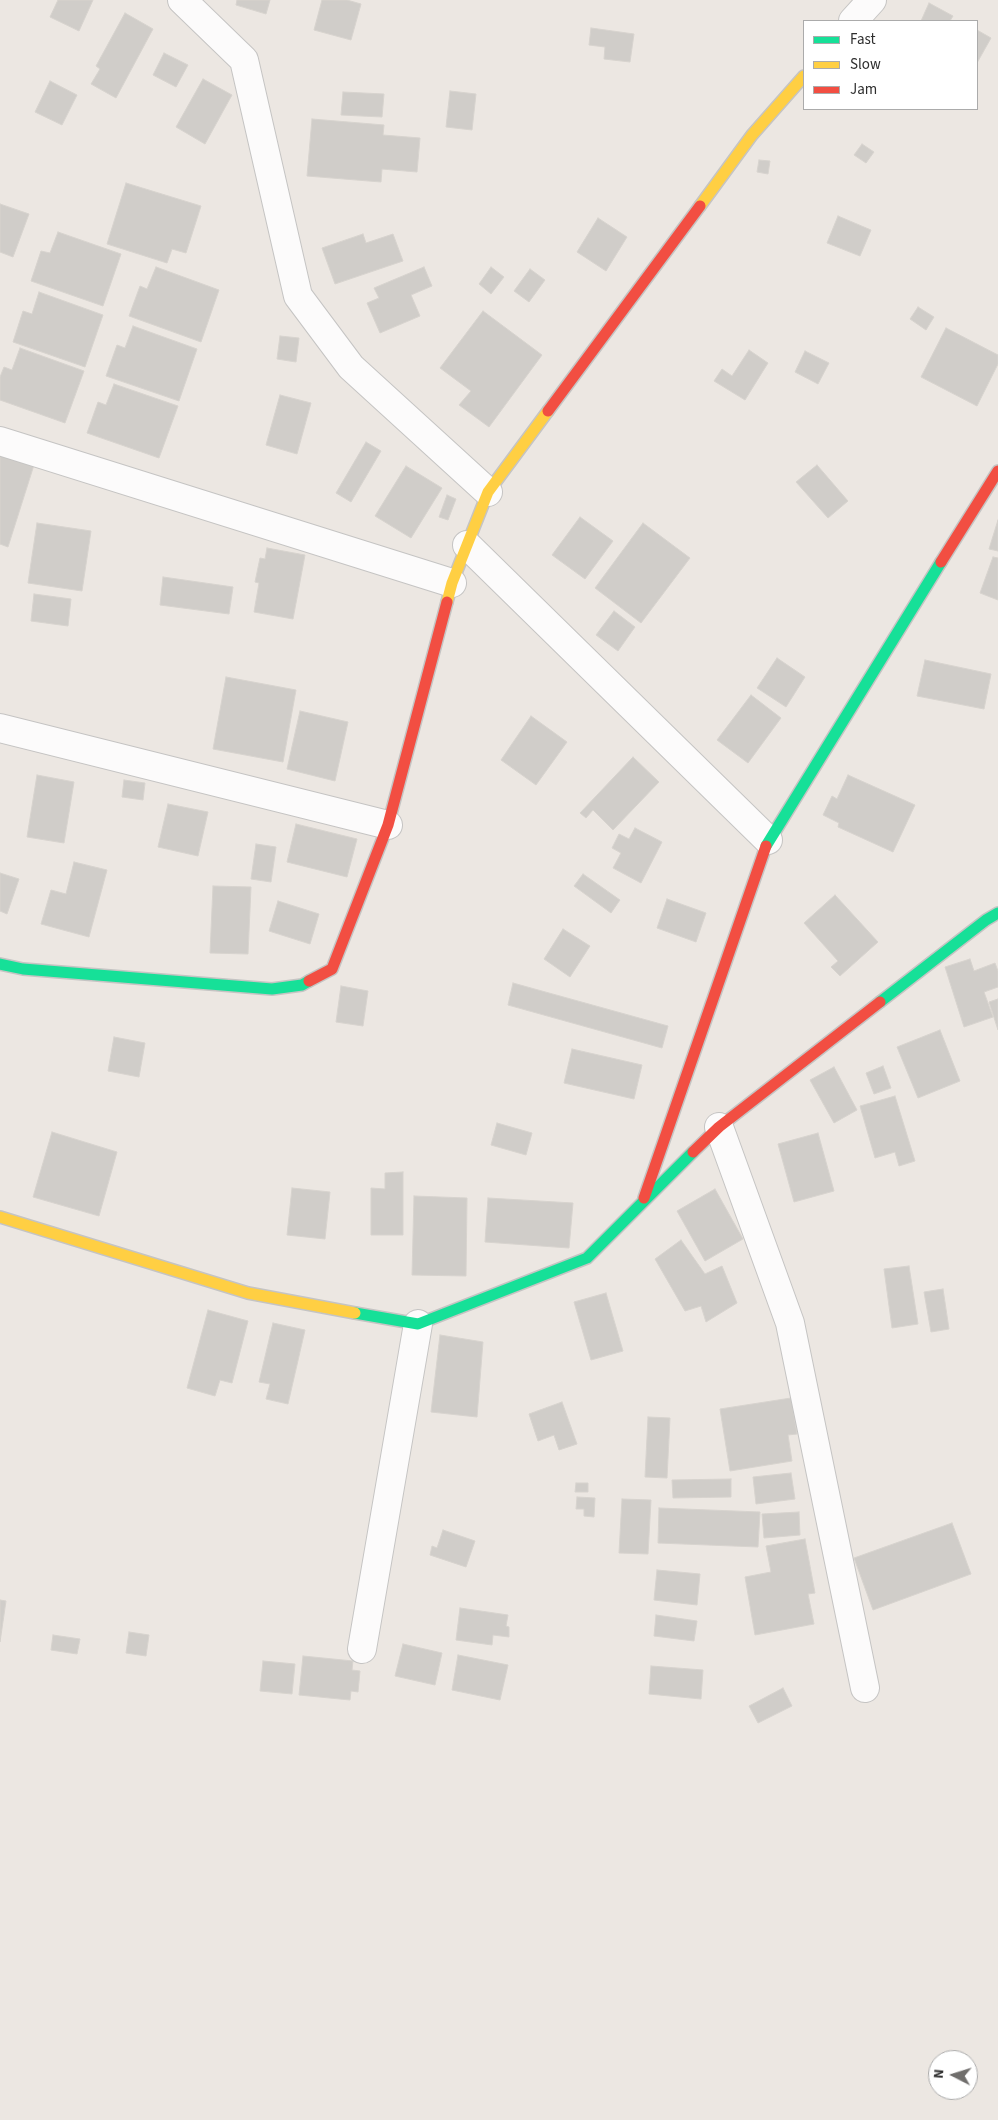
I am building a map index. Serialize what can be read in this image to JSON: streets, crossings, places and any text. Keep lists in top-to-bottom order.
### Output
{
  "legend": ["Fast", "Slow", "Jam"],
  "north": "left"
}
